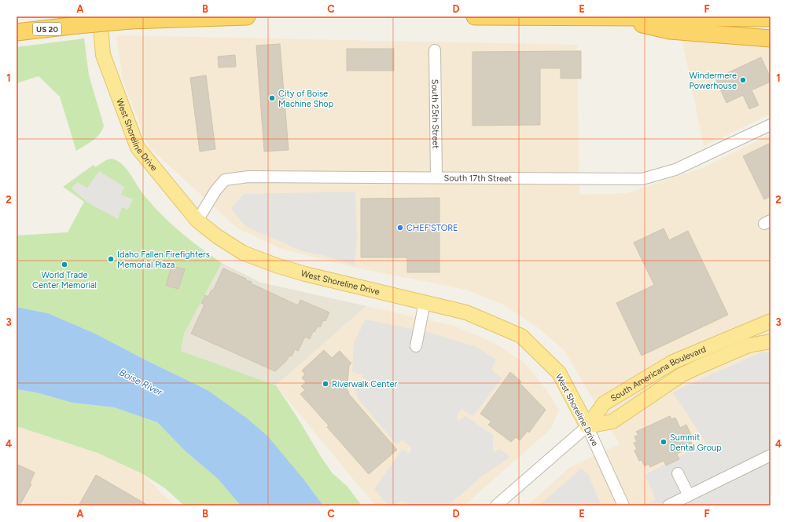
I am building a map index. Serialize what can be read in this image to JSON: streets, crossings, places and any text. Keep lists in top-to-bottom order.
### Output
{
  "streets": {
    "highway": ["US 20"],
    "main road": ["West Shoreline Drive", "South Americana Boulevard"],
    "street": ["South 25th Street", "South 17th Street"]
  },
  "crossings": [
    ["South 25th Street", "South 17th Street"],
    ["West Shoreline Drive", "South 17th Street"],
    ["West Shoreline Drive", "South Americana Boulevard"]
  ],
  "water": ["Boise River"],
  "places": [
    "Windermere Powerhouse",
    "City of Boise Machine Shop",
    "CHEF'STORE",
    "Idaho Fallen Firefighters Memorial Plaza",
    "World Trade Center Memorial",
    "Riverwalk Center",
    "Summit Dental Group"
  ],
  "grid": {
    "columns": [
      "A",
      "B",
      "C",
      "D",
      "E",
      "F"
    ],
    "rows": [
      "1",
      "2",
      "3",
      "4"
    ]
  }
}
